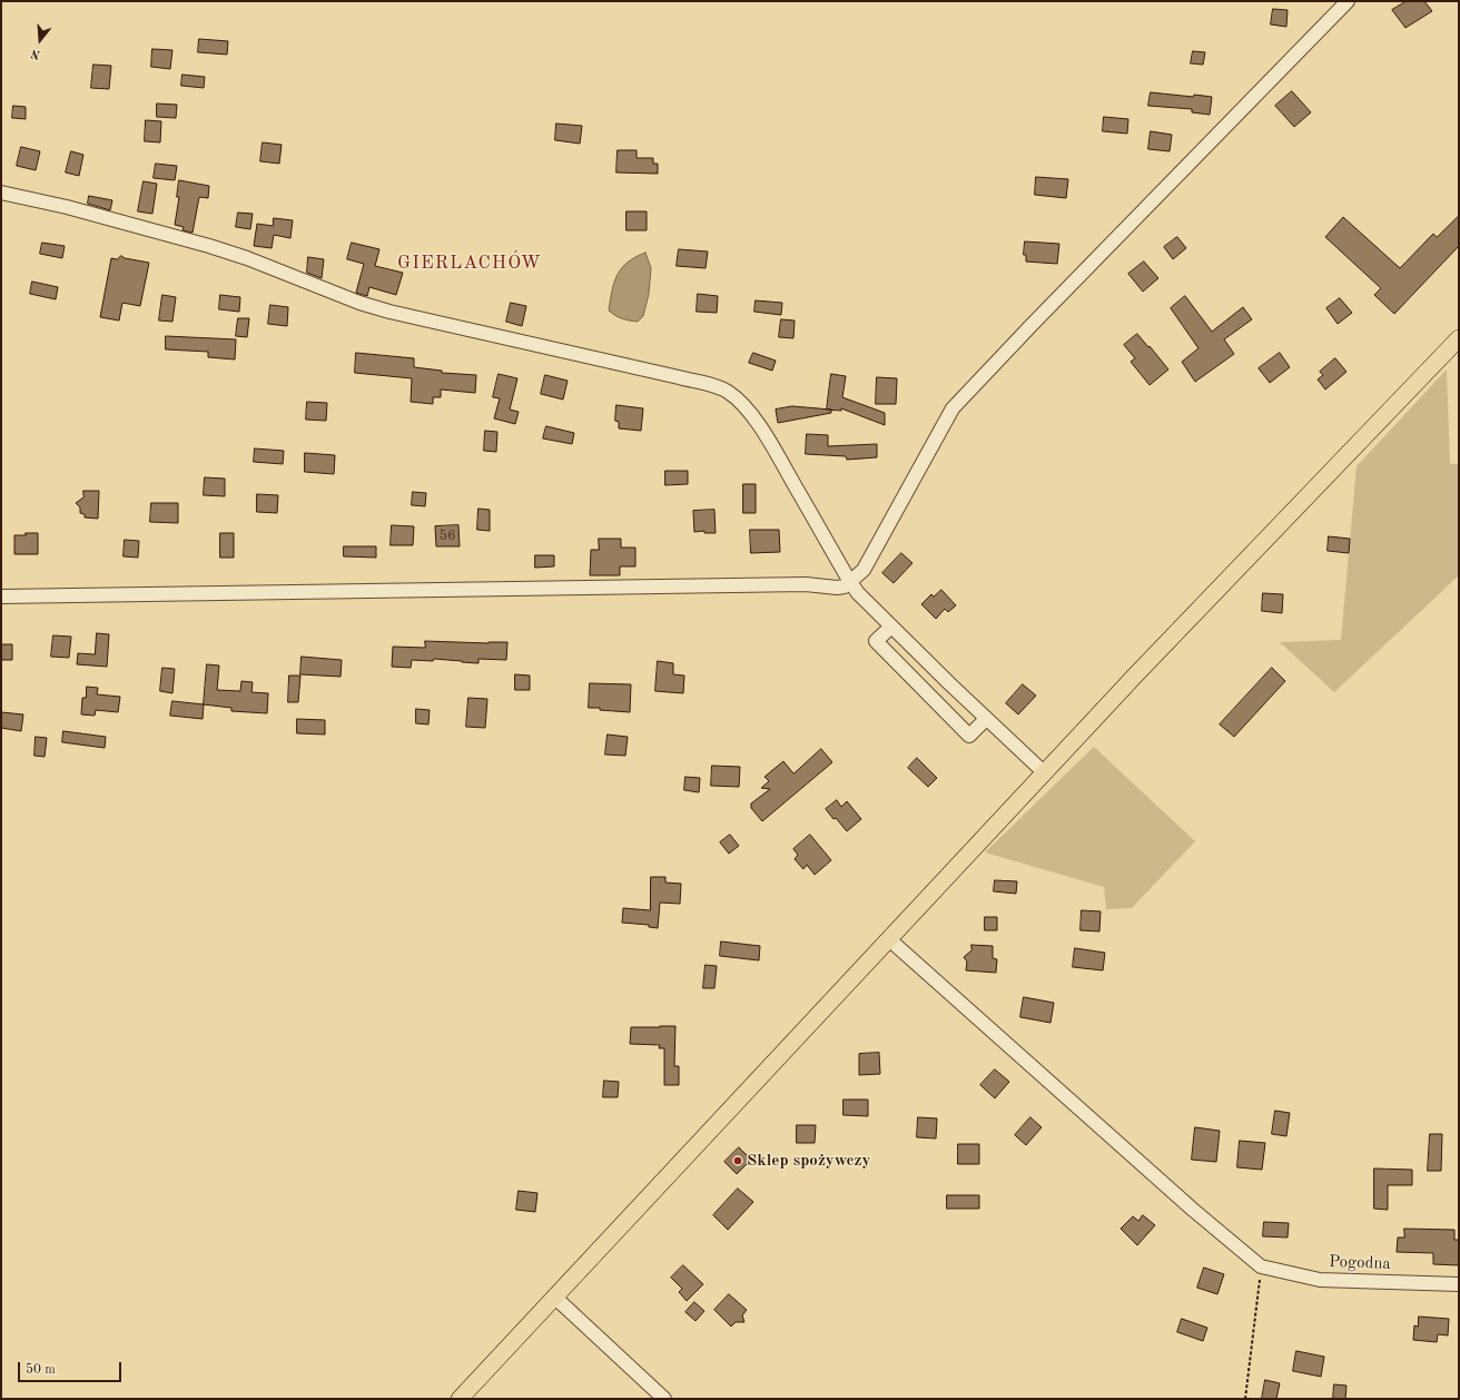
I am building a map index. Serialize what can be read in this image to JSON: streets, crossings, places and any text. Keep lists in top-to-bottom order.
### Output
{
  "streets": {
    "street": ["Pogodna"]
  },
  "districts": ["GIERLACHÓW"],
  "places": ["Sklep spożywczy"],
  "house_numbers": ["56"],
  "scale_bar": "50 m",
  "north": "bottom"
}
